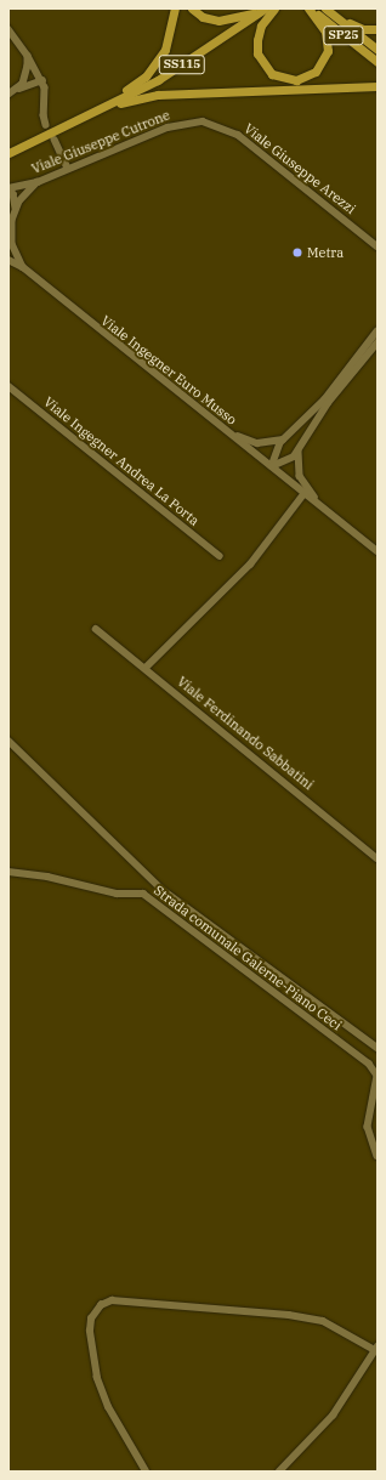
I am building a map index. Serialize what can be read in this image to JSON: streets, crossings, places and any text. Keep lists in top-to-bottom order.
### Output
{
  "streets": {
    "main road": ["SP25", "SS115"],
    "street": [
      "Viale Giuseppe Cutrone",
      "Viale Giuseppe Arezzi",
      "Viale Ingegner Euro Musso",
      "Viale Ingegner Andrea La Porta",
      "Viale Ferdinando Sabbatini",
      "Strada comunale Galerne-Piano Ceci"
    ]
  },
  "crossings": [
    ["Viale Giuseppe Cutrone", "Viale Giuseppe Arezzi"],
    ["Viale Giuseppe Cutrone", "Viale Ingegner Euro Musso"]
  ],
  "places": ["Metra"]
}
